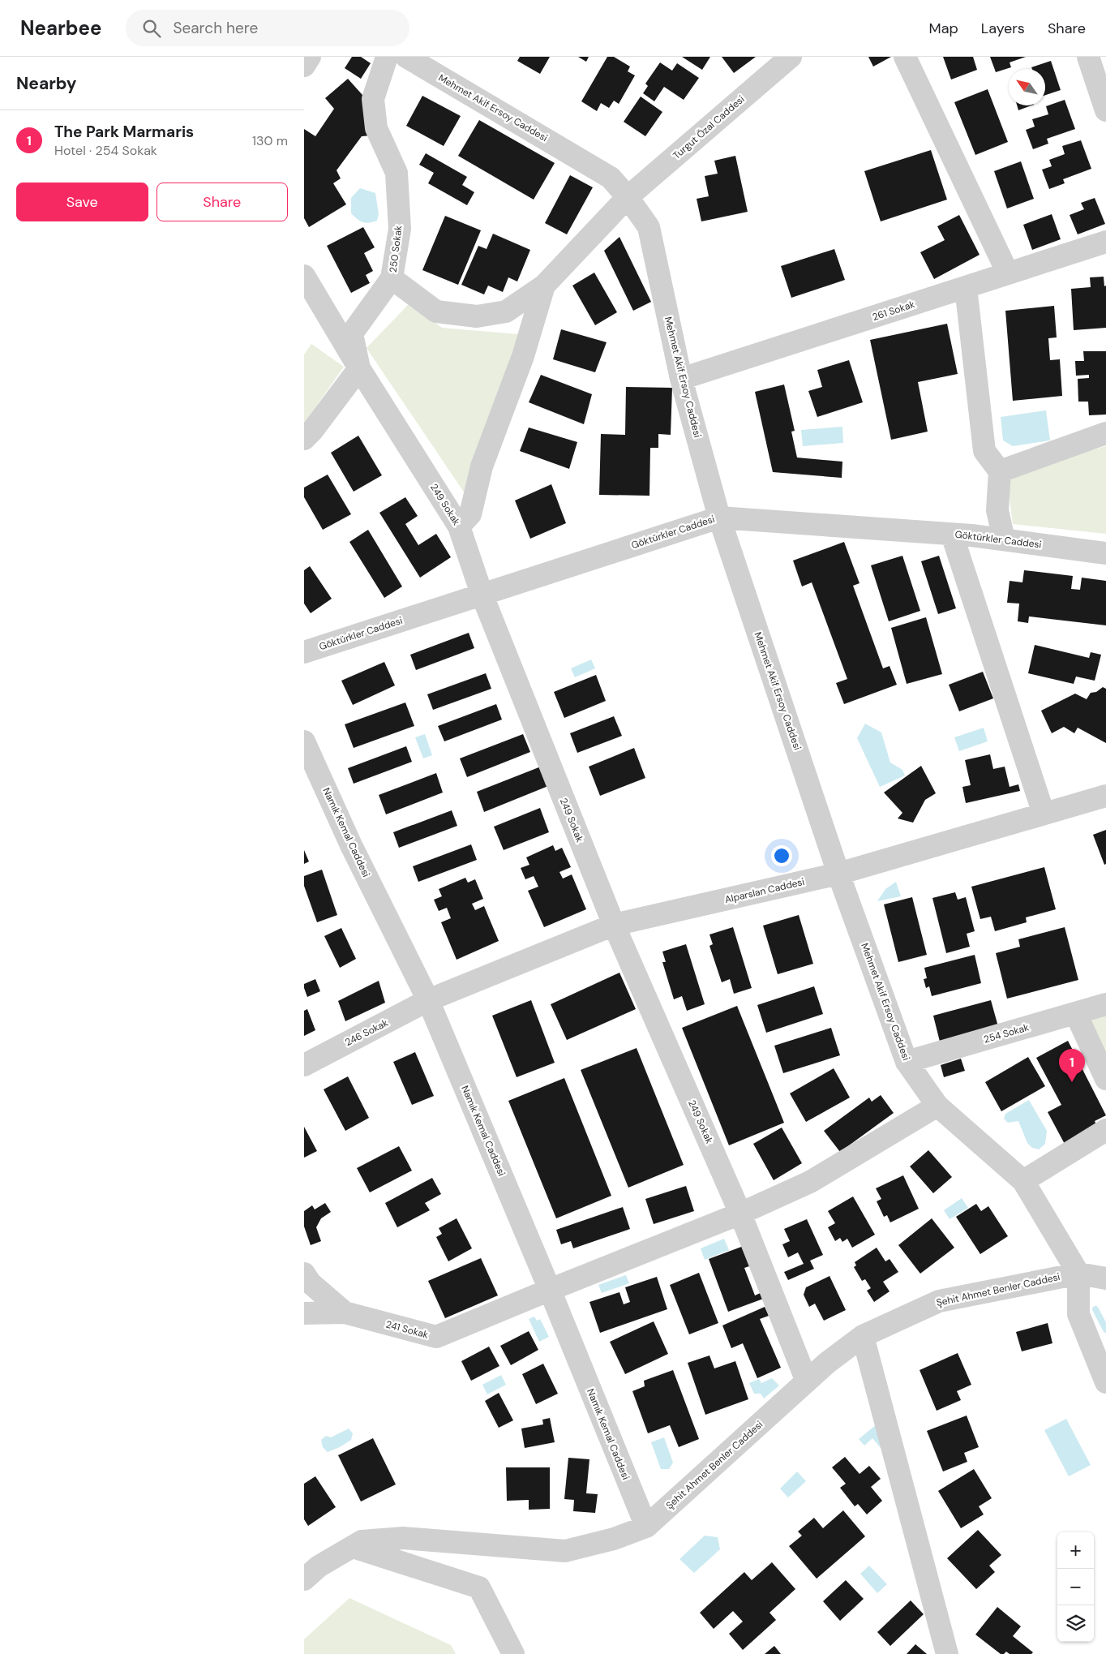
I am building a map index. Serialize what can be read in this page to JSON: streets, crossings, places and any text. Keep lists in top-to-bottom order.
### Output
{
  "streets": {
    "street": [
      "Mehmet Akif Ersoy Caddesi",
      "Turgut Özal Caddesi",
      "250 Sokak",
      "261 Sokak",
      "249 Sokak",
      "Göktürkler Caddesi",
      "Namık Kemal Caddesi",
      "Alparslan Caddesi",
      "246 Sokak",
      "254 Sokak",
      "Şehit Ahmet Benler Caddesi",
      "241 Sokak"
    ]
  },
  "crossings": [
    ["Mehmet Akif Ersoy Caddesi", "Turgut Özal Caddesi"],
    ["Mehmet Akif Ersoy Caddesi", "261 Sokak"],
    ["Mehmet Akif Ersoy Caddesi", "Göktürkler Caddesi"],
    ["Mehmet Akif Ersoy Caddesi", "Alparslan Caddesi"],
    ["Mehmet Akif Ersoy Caddesi", "254 Sokak"],
    ["Mehmet Akif Ersoy Caddesi", "Şehit Ahmet Benler Caddesi"],
    ["Mehmet Akif Ersoy Caddesi", "241 Sokak"],
    ["250 Sokak", "249 Sokak"],
    ["249 Sokak", "Göktürkler Caddesi"],
    ["249 Sokak", "Alparslan Caddesi"],
    ["249 Sokak", "Şehit Ahmet Benler Caddesi"],
    ["249 Sokak", "241 Sokak"],
    ["Namık Kemal Caddesi", "Alparslan Caddesi"],
    ["Namık Kemal Caddesi", "246 Sokak"],
    ["Namık Kemal Caddesi", "Şehit Ahmet Benler Caddesi"],
    ["Namık Kemal Caddesi", "241 Sokak"],
    ["Alparslan Caddesi", "246 Sokak"]
  ],
  "north": "top left",
  "page": {
    "header": "Nearbee",
    "search": "Search here",
    "nav": ["Map", "Layers", "Share"],
    "heading": "Nearby",
    "list": [
      {
        "mark": "1",
        "name": "The Park Marmaris",
        "note": "Hotel · 254 Sokak",
        "value": "130 m"
      }
    ],
    "buttons": ["Save", "Share"],
    "pins": "1",
    "map_buttons": ["+", "−"]
  }
}
